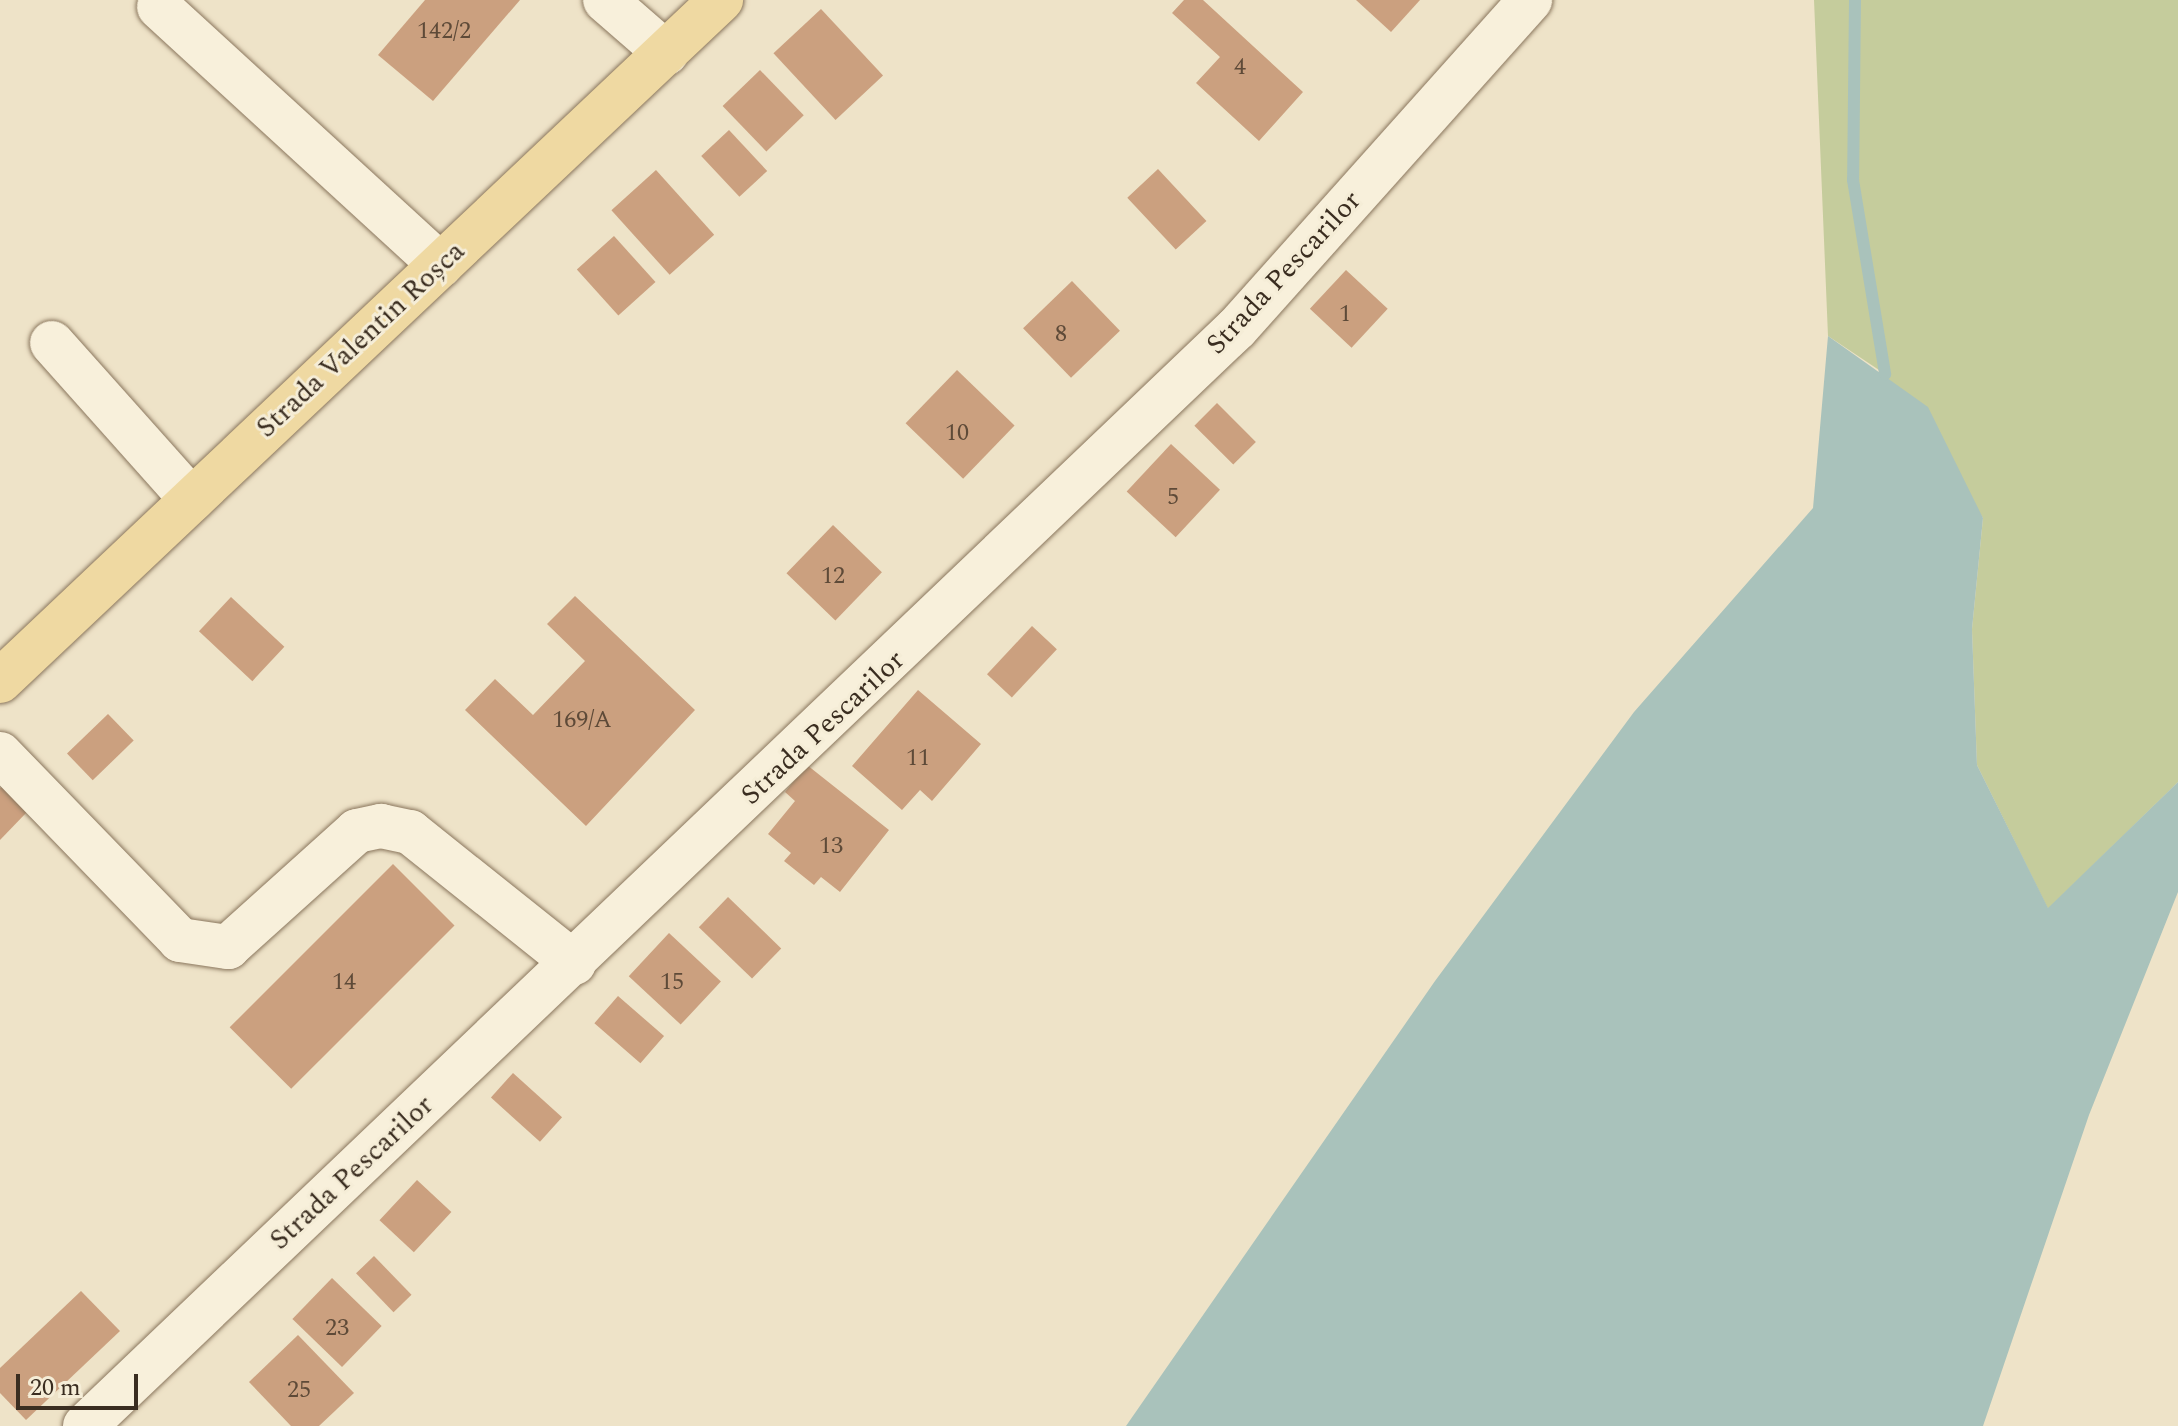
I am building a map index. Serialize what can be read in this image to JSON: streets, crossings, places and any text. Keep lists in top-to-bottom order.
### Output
{
  "streets": {
    "main road": ["Strada Valentin Roșca"],
    "street": ["Strada Pescarilor"]
  },
  "house_numbers": [
    "142/2",
    "4",
    "1",
    "8",
    "10",
    "5",
    "12",
    "169/A",
    "11",
    "13",
    "14",
    "15",
    "23",
    "25"
  ],
  "scale_bar": "20 m"
}
